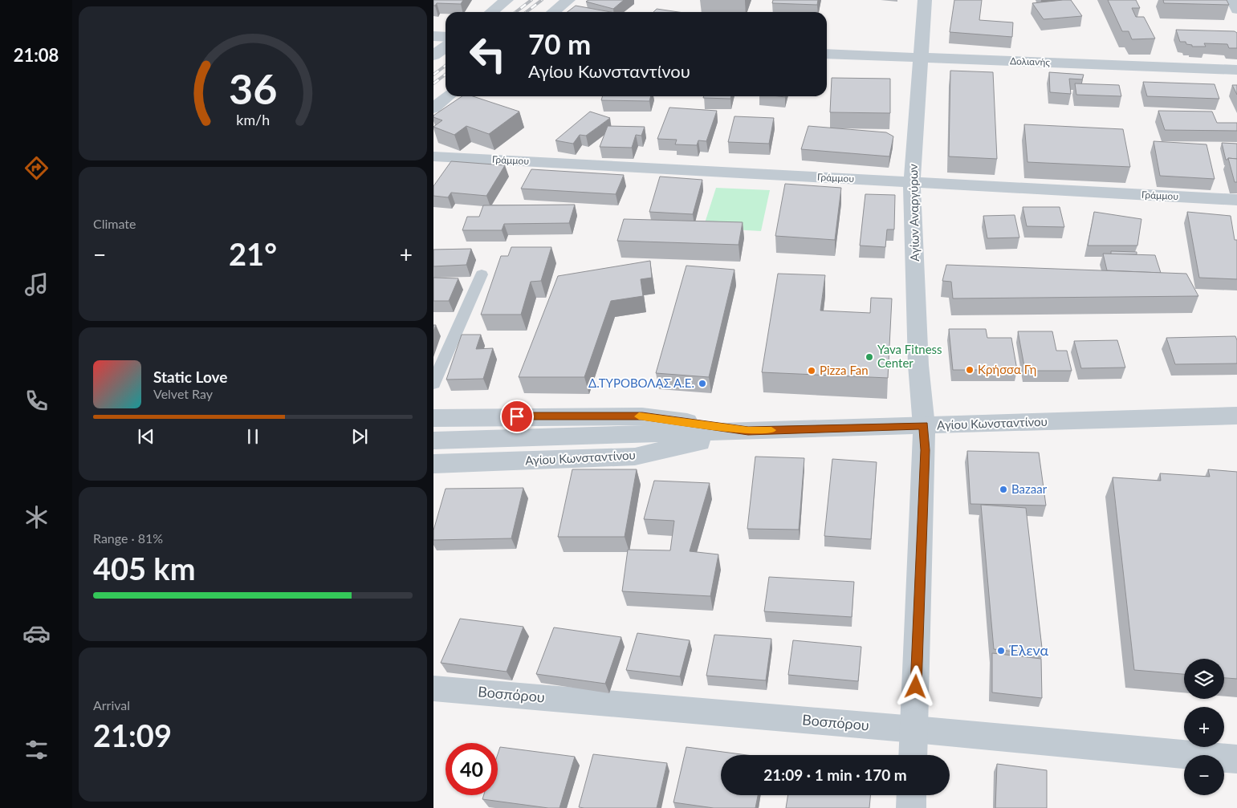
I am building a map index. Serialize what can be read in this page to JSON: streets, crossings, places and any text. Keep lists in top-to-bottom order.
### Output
{
  "streets": {
    "street": [
      "Δολιανής",
      "Γράμμου",
      "Αγίων Αναργύρων",
      "Αγίου Κωνσταντίνου",
      "Βοσπόρου"
    ]
  },
  "crossings": [
    ["Δολιανής", "Αγίων Αναργύρων"],
    ["Γράμμου", "Αγίων Αναργύρων"],
    ["Αγίων Αναργύρων", "Αγίου Κωνσταντίνου"],
    ["Αγίων Αναργύρων", "Βοσπόρου"]
  ],
  "places": [
    "Yava Fitness Center",
    "Κρήσσα Γη",
    "Pizza Fan",
    "Δ.ΤΥΡΟΒΟΛΑΣ Α.Ε.",
    "Bazaar",
    "Έλενα"
  ],
  "page": {
    "tabs": "21:08",
    "turn": ["70 m", "Αγίου Κωνσταντίνου"],
    "tile": [
      "Climate",
      ["Range · 81%", "405 km"],
      ["Arrival", "21:09"]
    ],
    "heat": ["−", "21°", "+"],
    "song": ["Static Love", "Velvet Ray"],
    "map_buttons": ["+", "−"],
    "limit": "40",
    "trip": "21:09 · 1 min · 170 m",
    "gauge": ["36", "km/h"]
  }
}
